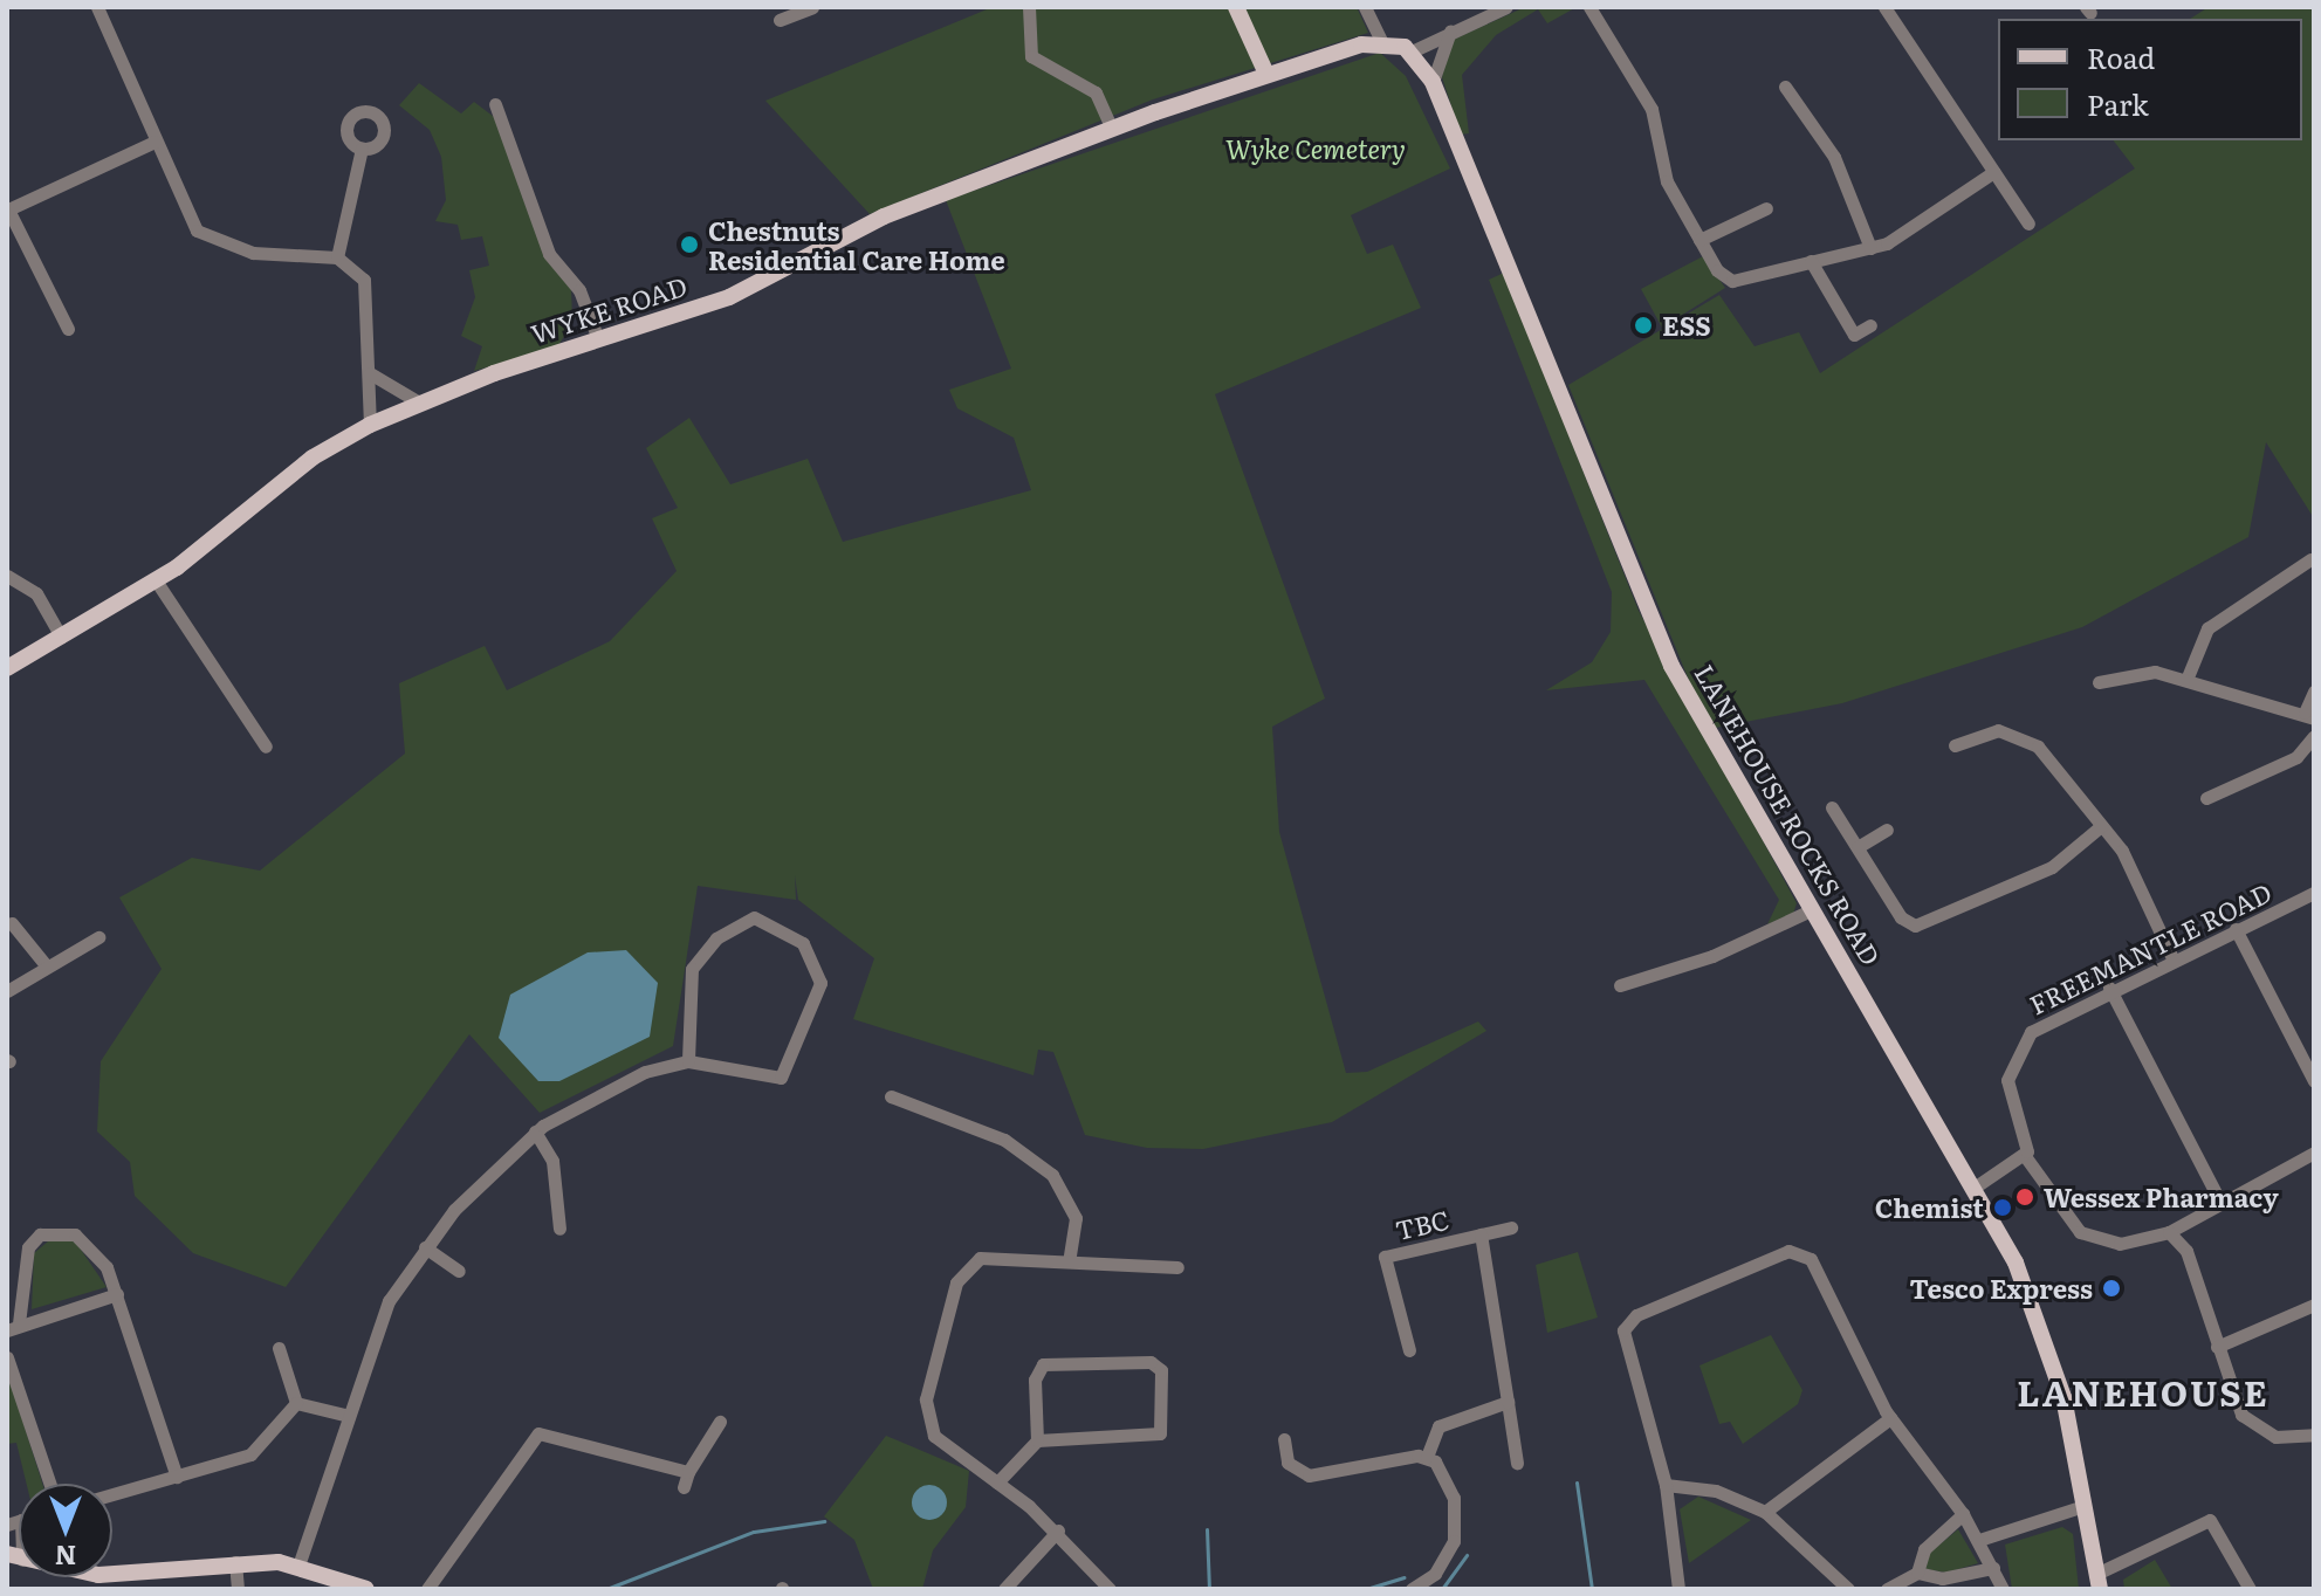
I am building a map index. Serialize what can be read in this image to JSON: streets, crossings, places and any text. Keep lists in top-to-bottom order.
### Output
{
  "streets": {
    "main road": ["WYKE ROAD", "LANEHOUSE ROCKS ROAD"],
    "street": ["FREEMANTLE ROAD", "TBC"]
  },
  "districts": ["LANEHOUSE"],
  "parks": ["Wyke Cemetery"],
  "places": [
    "Chestnuts Residential Care Home",
    "ESS",
    "Wessex Pharmacy",
    "Chemist",
    "Tesco Express"
  ],
  "legend": ["Road", "Park"],
  "north": "bottom"
}
